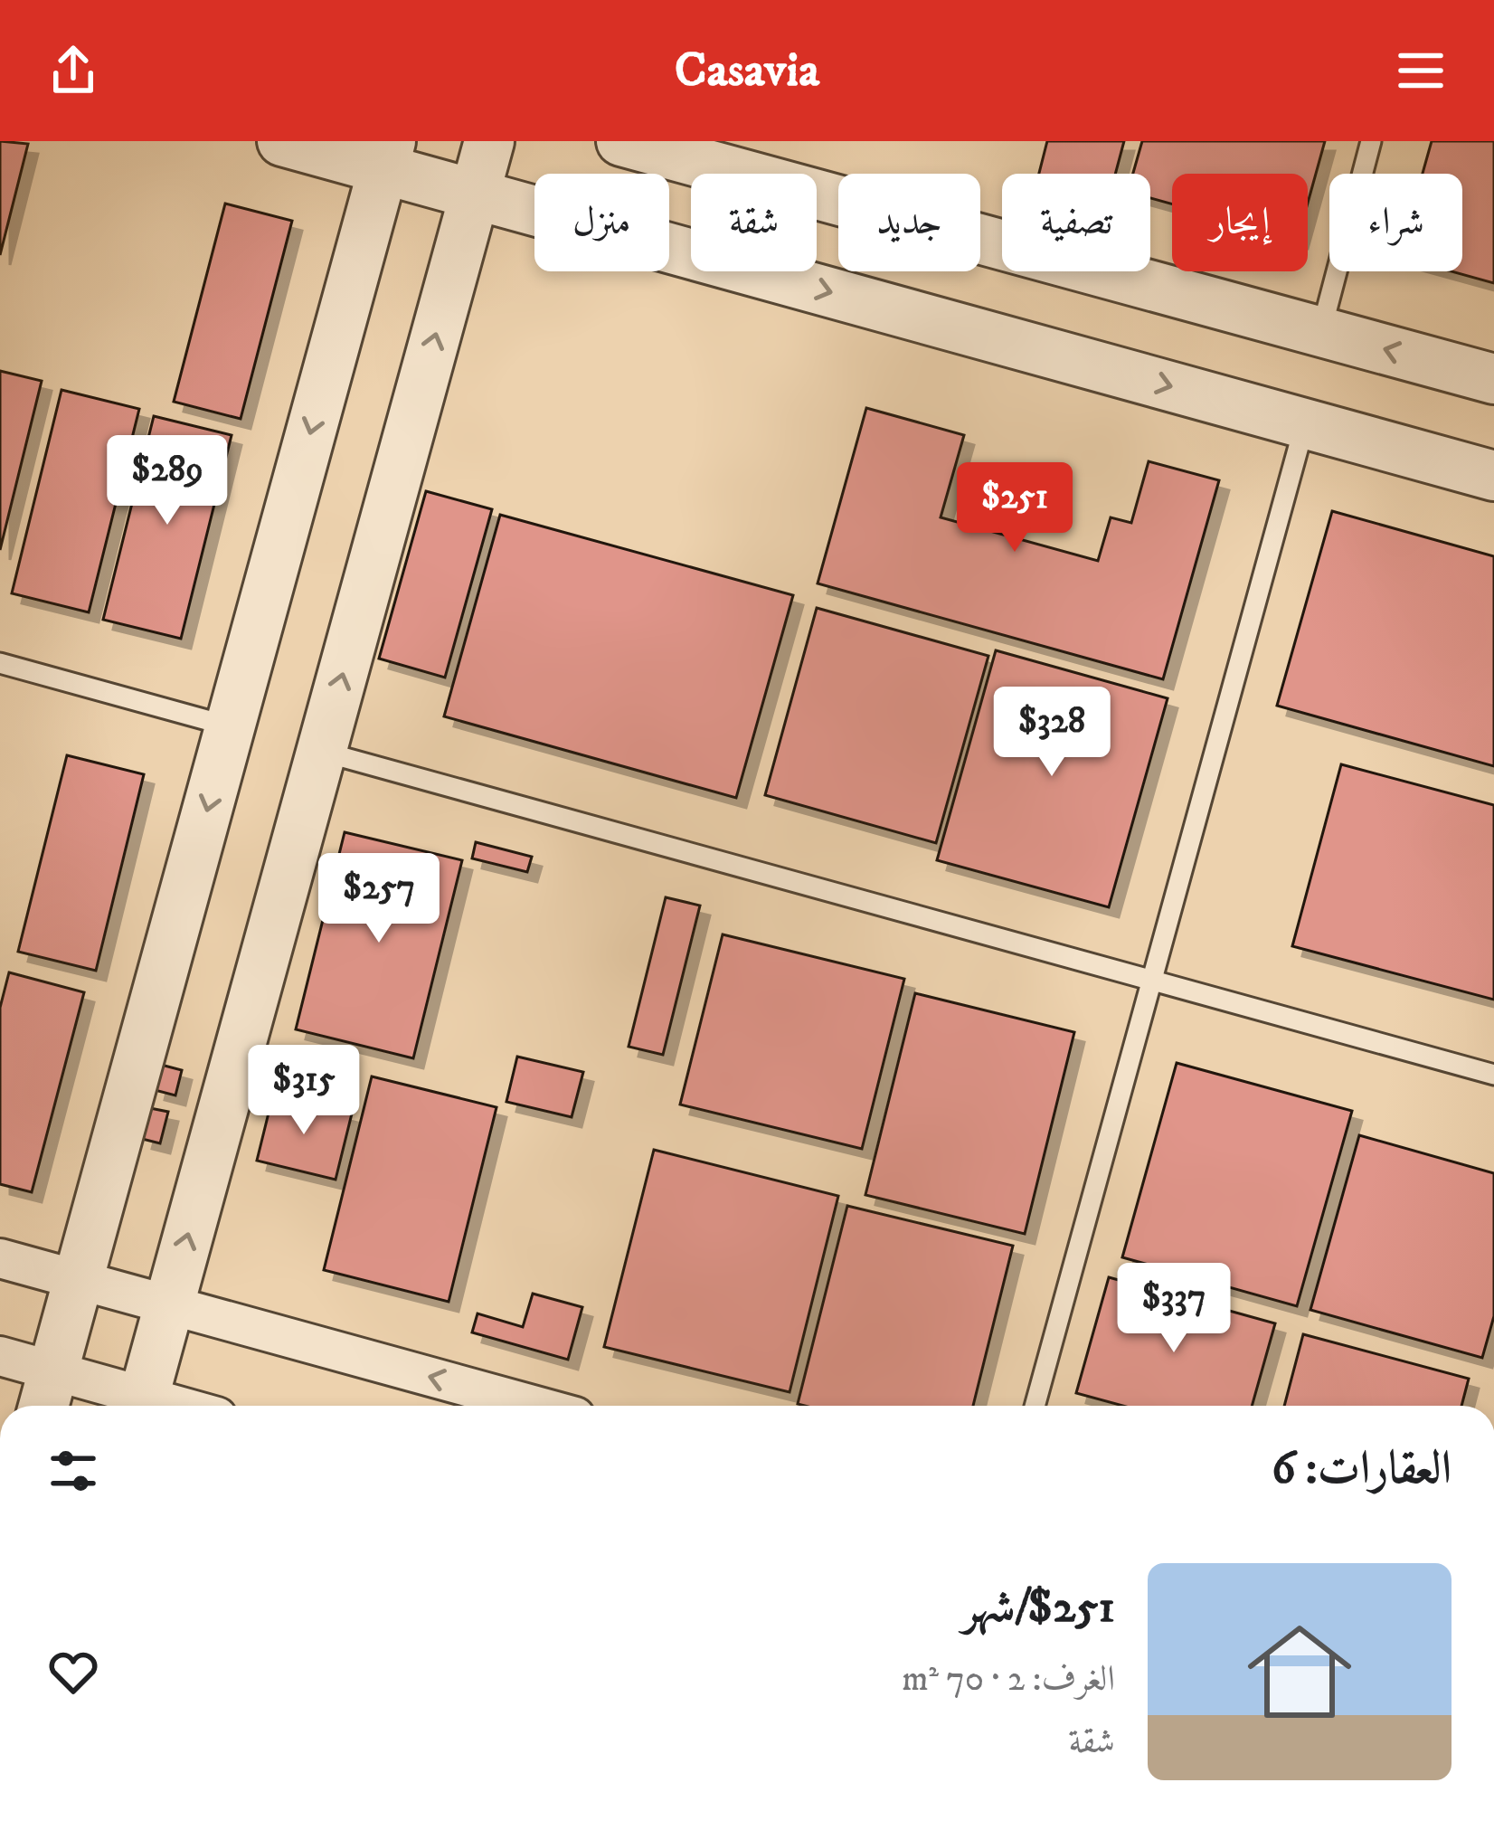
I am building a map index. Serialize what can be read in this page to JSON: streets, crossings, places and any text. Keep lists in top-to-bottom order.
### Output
{
  "page": {
    "header": "Casavia",
    "chip": [
      "شراء",
      "إيجار",
      "تصفية",
      "جديد",
      "شقة",
      "منزل"
    ],
    "price": [
      "$289",
      "$251",
      "$328",
      "$257",
      "$315",
      "$337"
    ],
    "heading": "العقارات: 6",
    "list": [
      {
        "name": "$251/شهر",
        "note": "الغرف: 2 · 70 m² · شقة"
      }
    ]
  }
}
